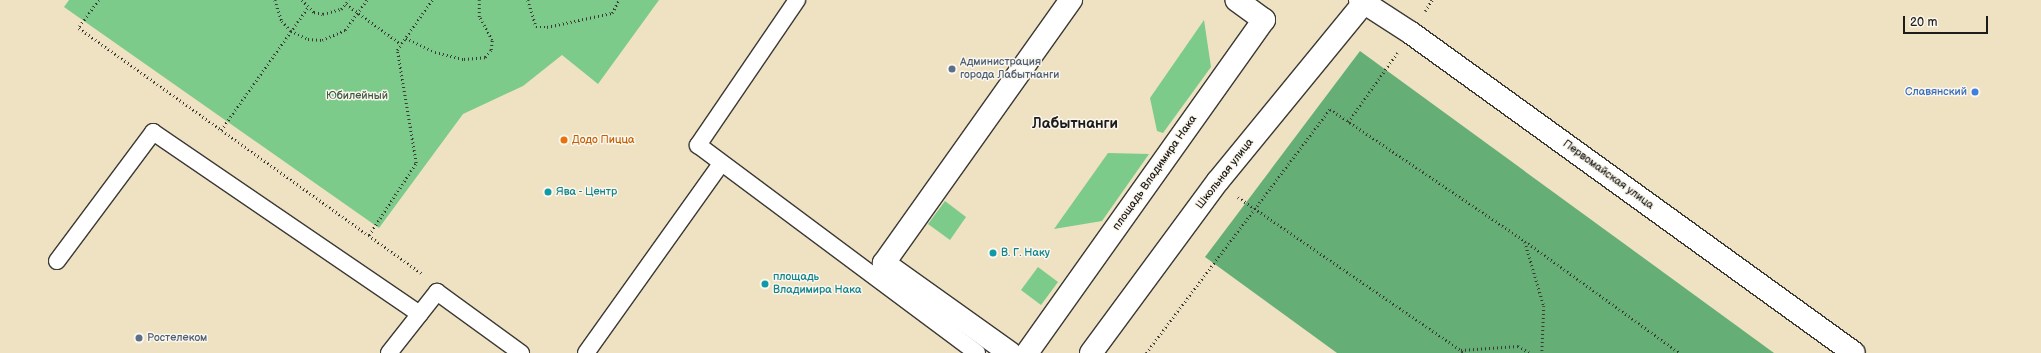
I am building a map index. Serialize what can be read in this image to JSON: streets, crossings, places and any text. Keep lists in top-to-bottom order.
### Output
{
  "streets": {
    "street": ["площадь Владимира Нака", "Школьная улица", "Первомайская улица"]
  },
  "crossings": [
    ["Школьная улица", "Первомайская улица"]
  ],
  "districts": ["Лабытнанги"],
  "parks": ["Юбилейный"],
  "places": [
    "Администрация города Лабытнанги",
    "Славянский",
    "Додо Пицца",
    "Ява - Центр",
    "В. Г. Наку",
    "площадь Владимира Нака",
    "Ростелеком"
  ],
  "scale_bar": "20 m"
}
